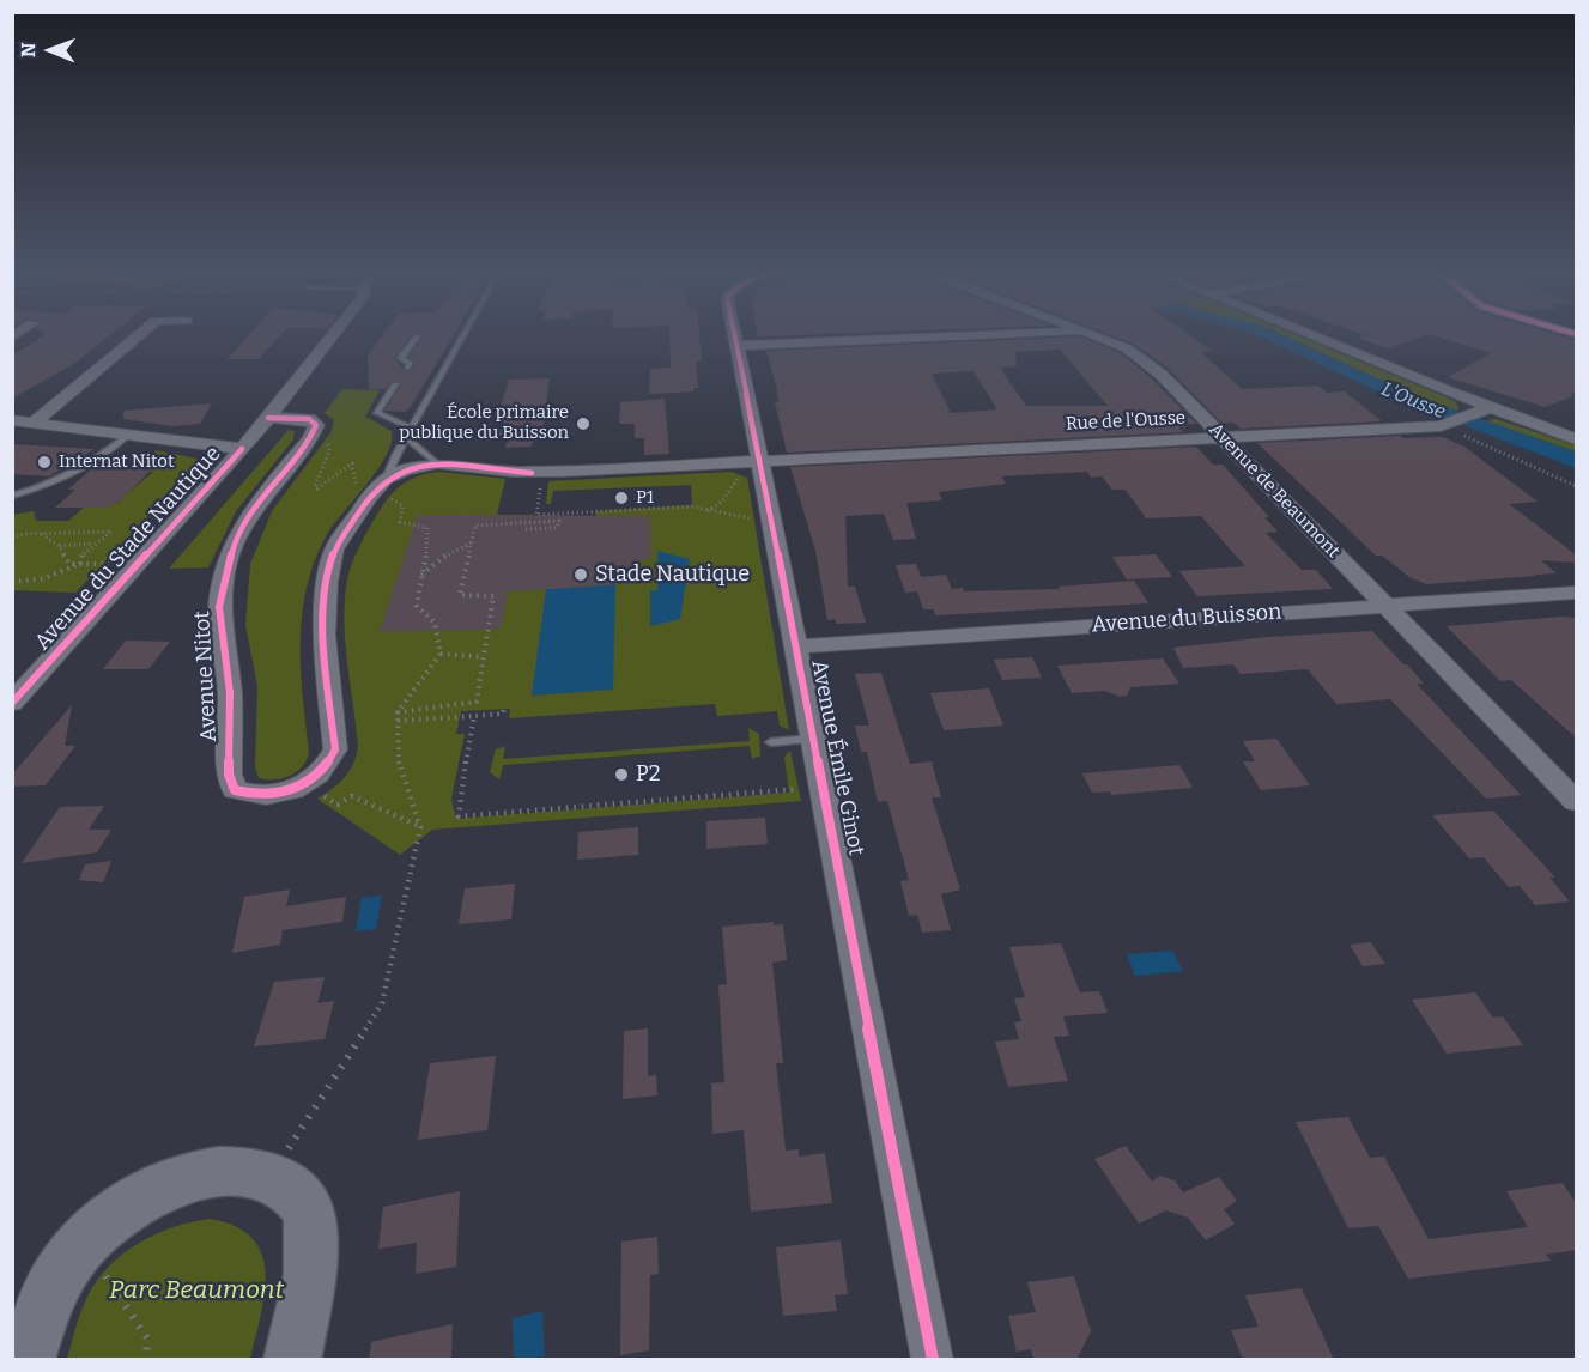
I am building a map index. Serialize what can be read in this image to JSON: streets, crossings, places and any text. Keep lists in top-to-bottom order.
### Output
{
  "streets": {
    "street": [
      "Rue de l'Ousse",
      "Avenue de Beaumont",
      "Avenue du Stade Nautique",
      "Avenue du Buisson",
      "Avenue Nitot",
      "Avenue Émile Ginot"
    ]
  },
  "crossings": [
    ["Rue de l'Ousse", "Avenue de Beaumont"],
    ["Rue de l'Ousse", "Avenue Émile Ginot"],
    ["Avenue de Beaumont", "Avenue du Buisson"],
    ["Avenue du Buisson", "Avenue Émile Ginot"]
  ],
  "water": ["L'Ousse"],
  "parks": ["Parc Beaumont"],
  "places": [
    "École primaire publique du Buisson",
    "Internat Nitot",
    "P1",
    "Stade Nautique",
    "P2"
  ],
  "north": "left"
}
